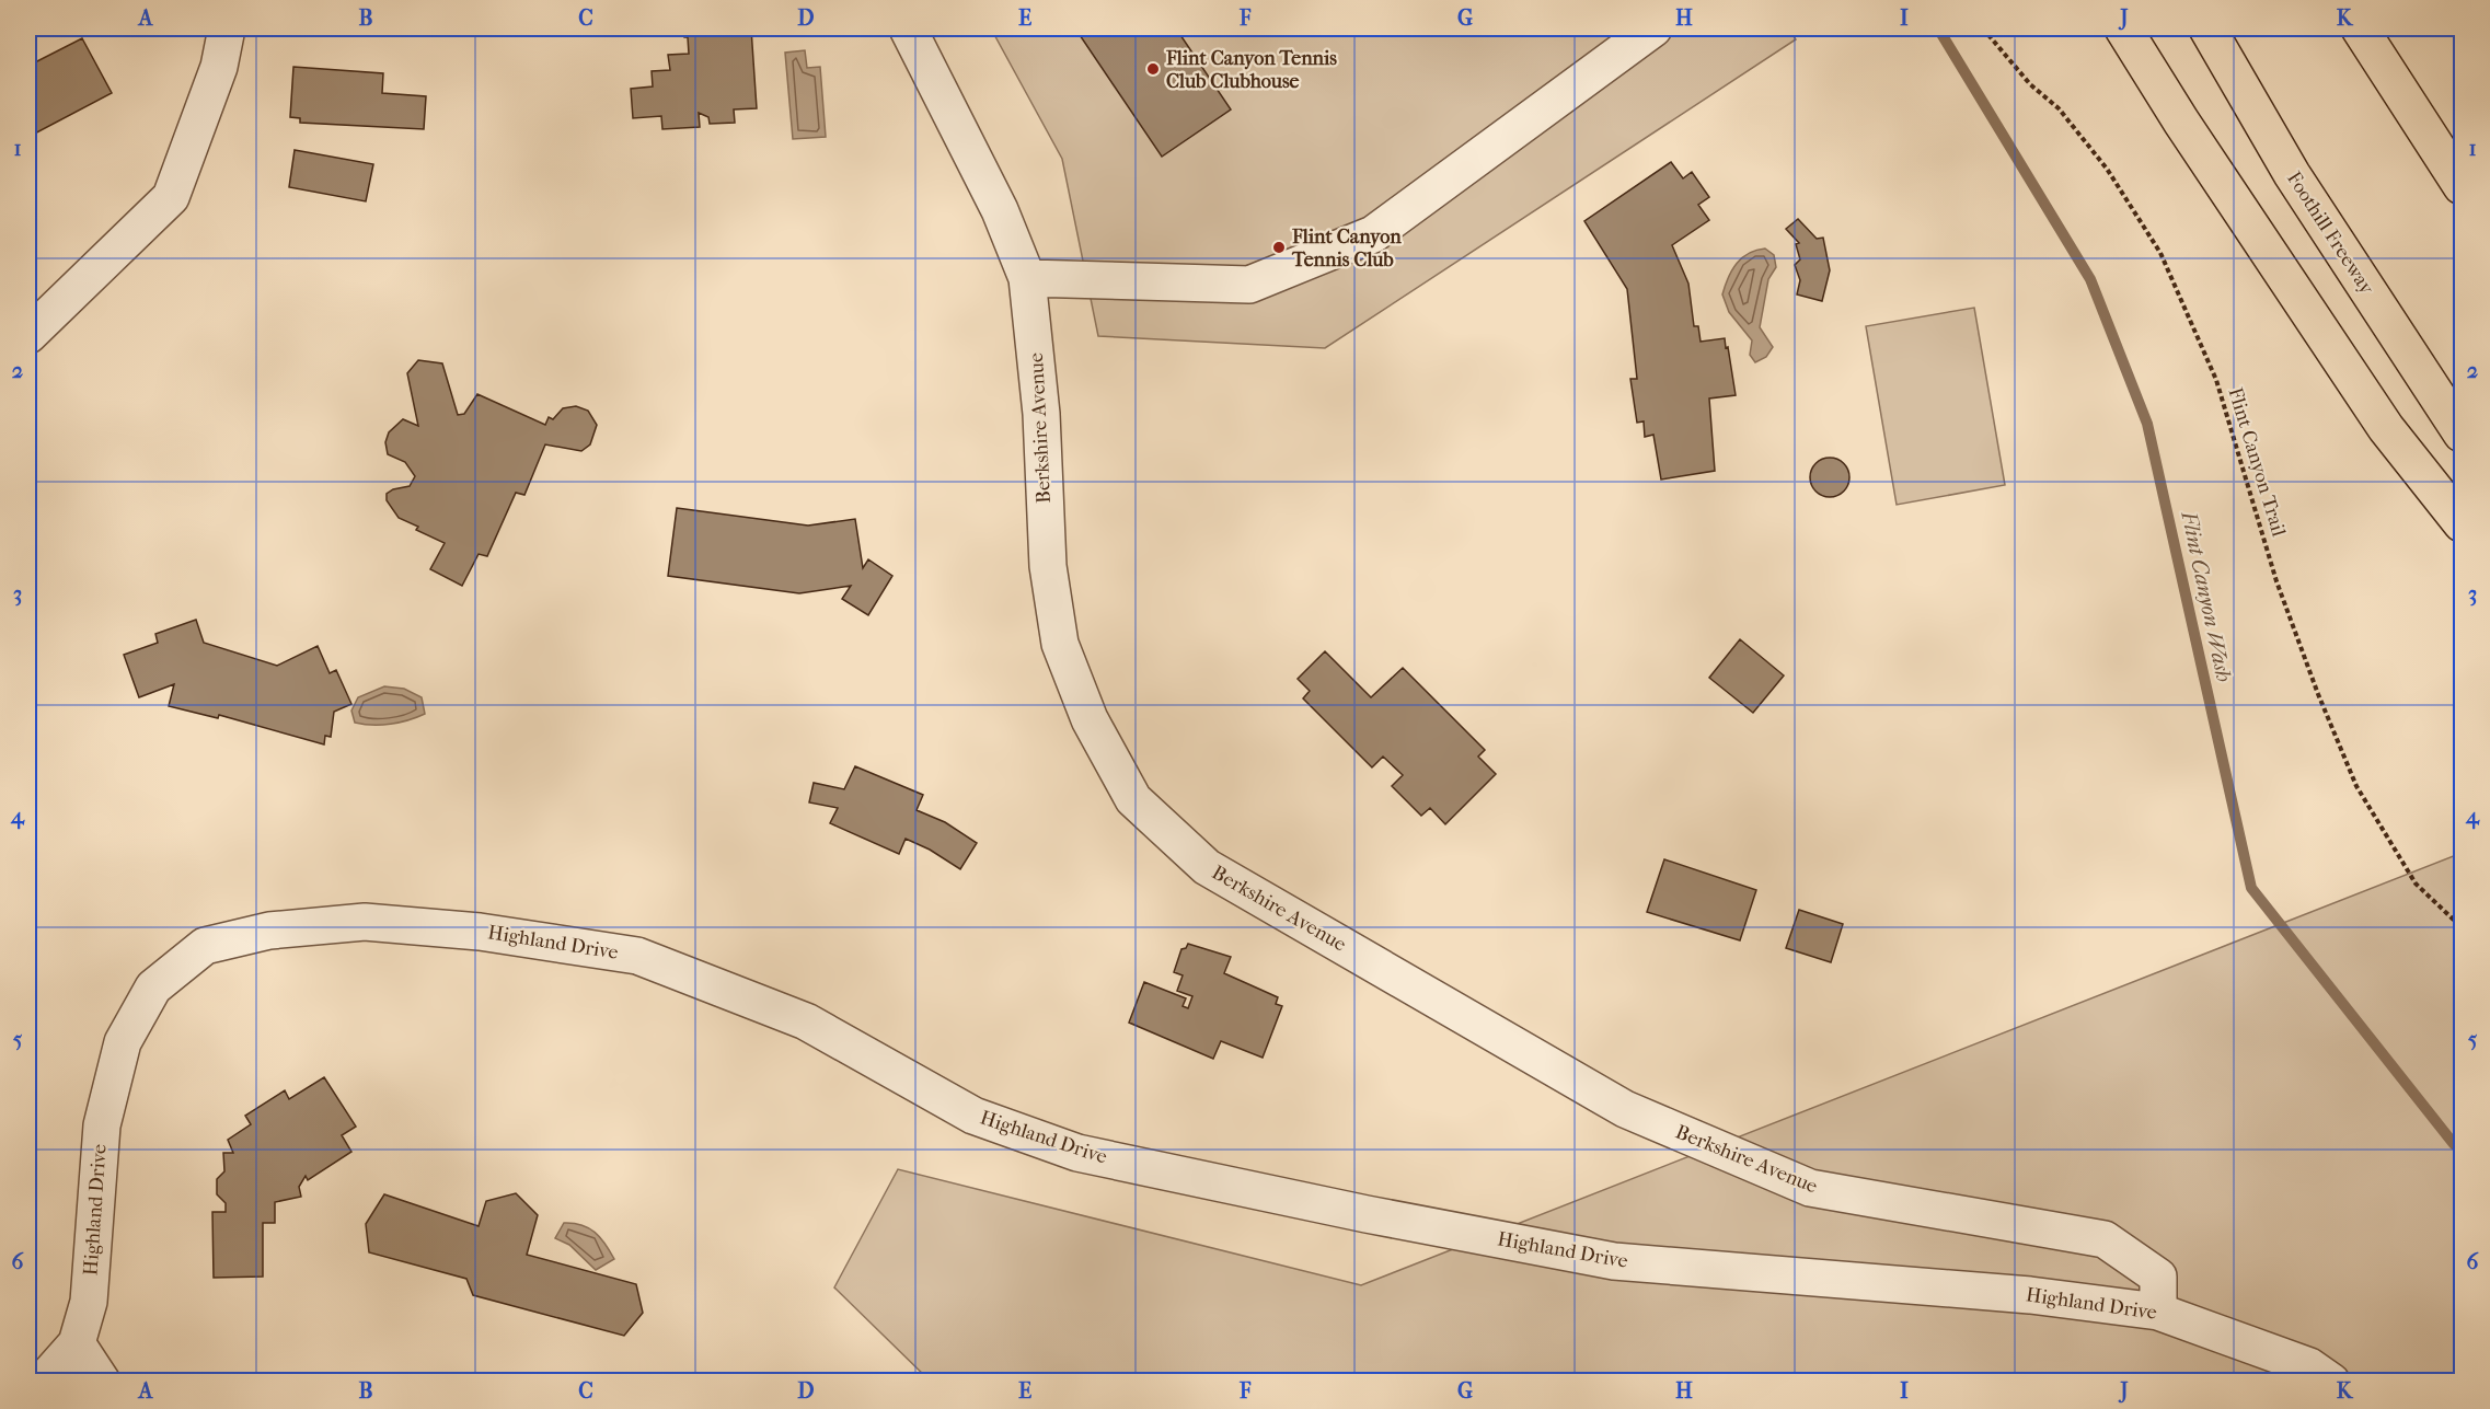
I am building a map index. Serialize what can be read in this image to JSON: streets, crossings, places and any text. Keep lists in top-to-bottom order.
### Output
{
  "streets": {
    "highway": ["Foothill Freeway"],
    "street": ["Berkshire Avenue", "Highland Drive"],
    "path": ["Flint Canyon Trail"]
  },
  "crossings": [
    ["Berkshire Avenue", "Highland Drive"]
  ],
  "water": ["Flint Canyon Wash"],
  "places": ["Flint Canyon Tennis Club Clubhouse", "Flint Canyon Tennis Club"],
  "grid": {
    "columns": [
      "A",
      "B",
      "C",
      "D",
      "E",
      "F",
      "G",
      "H",
      "I",
      "J",
      "K"
    ],
    "rows": [
      "1",
      "2",
      "3",
      "4",
      "5",
      "6"
    ]
  }
}
